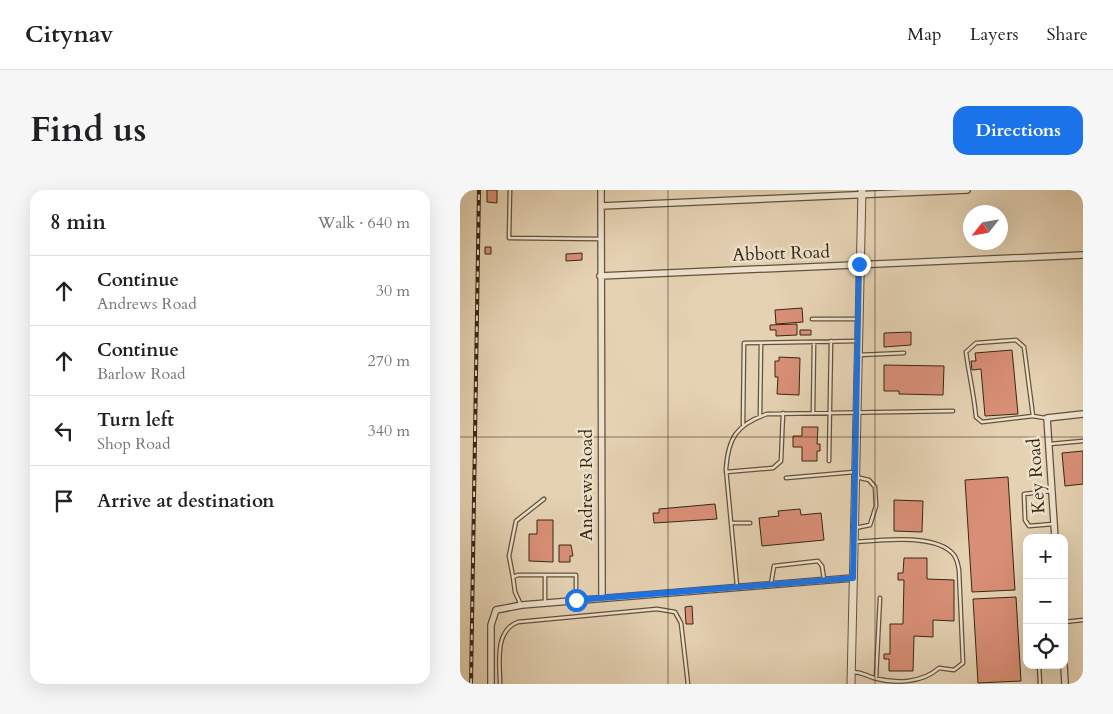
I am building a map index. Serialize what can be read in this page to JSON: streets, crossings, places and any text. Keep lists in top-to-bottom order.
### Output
{
  "streets": {
    "street": ["Abbott Road", "Key Road", "Andrews Road"]
  },
  "crossings": [
    ["Abbott Road", "Andrews Road"]
  ],
  "north": "bottom left",
  "page": {
    "header": "Citynav",
    "nav": ["Map", "Layers", "Share"],
    "title": "Find us",
    "buttons": "Directions",
    "heading": ["8 min", "Walk · 640 m"],
    "list": [
      ["Continue", "Andrews Road", "30 m"],
      ["Continue", "Barlow Road", "270 m"],
      ["Turn left", "Shop Road", "340 m"],
      "Arrive at destination"
    ],
    "map_buttons": ["+", "−"]
  }
}
